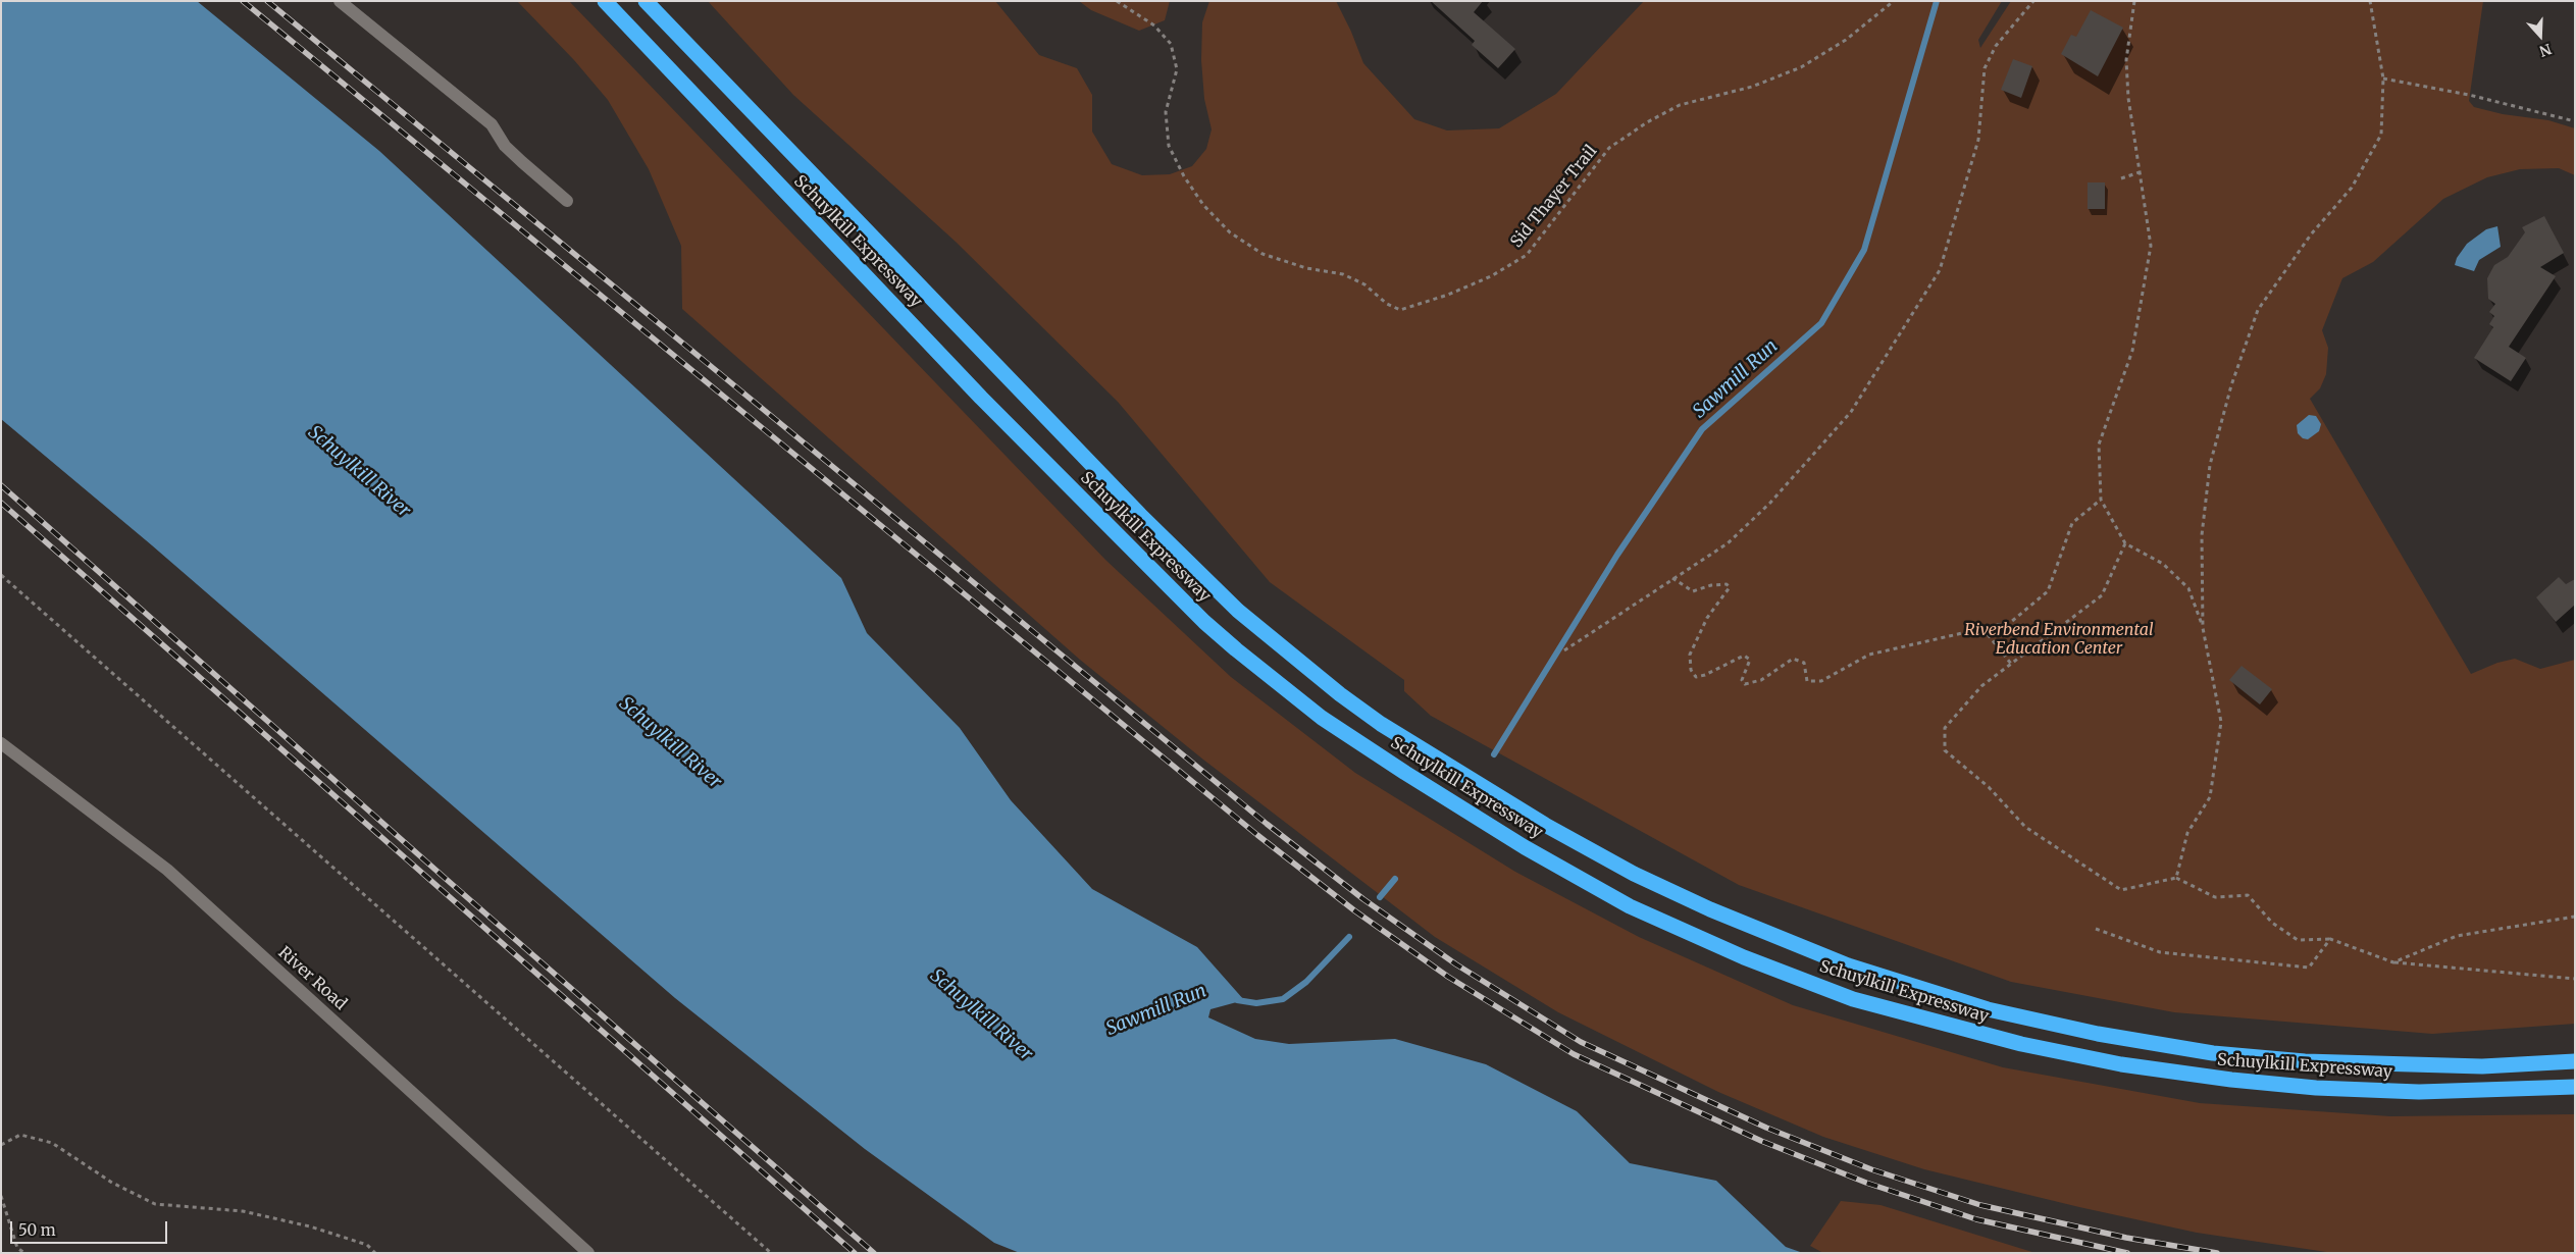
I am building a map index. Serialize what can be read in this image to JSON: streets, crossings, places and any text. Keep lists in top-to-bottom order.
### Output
{
  "streets": {
    "highway": ["Schuylkill Expressway"],
    "street": ["River Road"],
    "path": ["Sid Thayer Trail"]
  },
  "water": ["Sawmill Run", "Schuylkill River"],
  "parks": ["Riverbend Environmental Education Center"],
  "scale_bar": "50 m",
  "north": "bottom"
}
